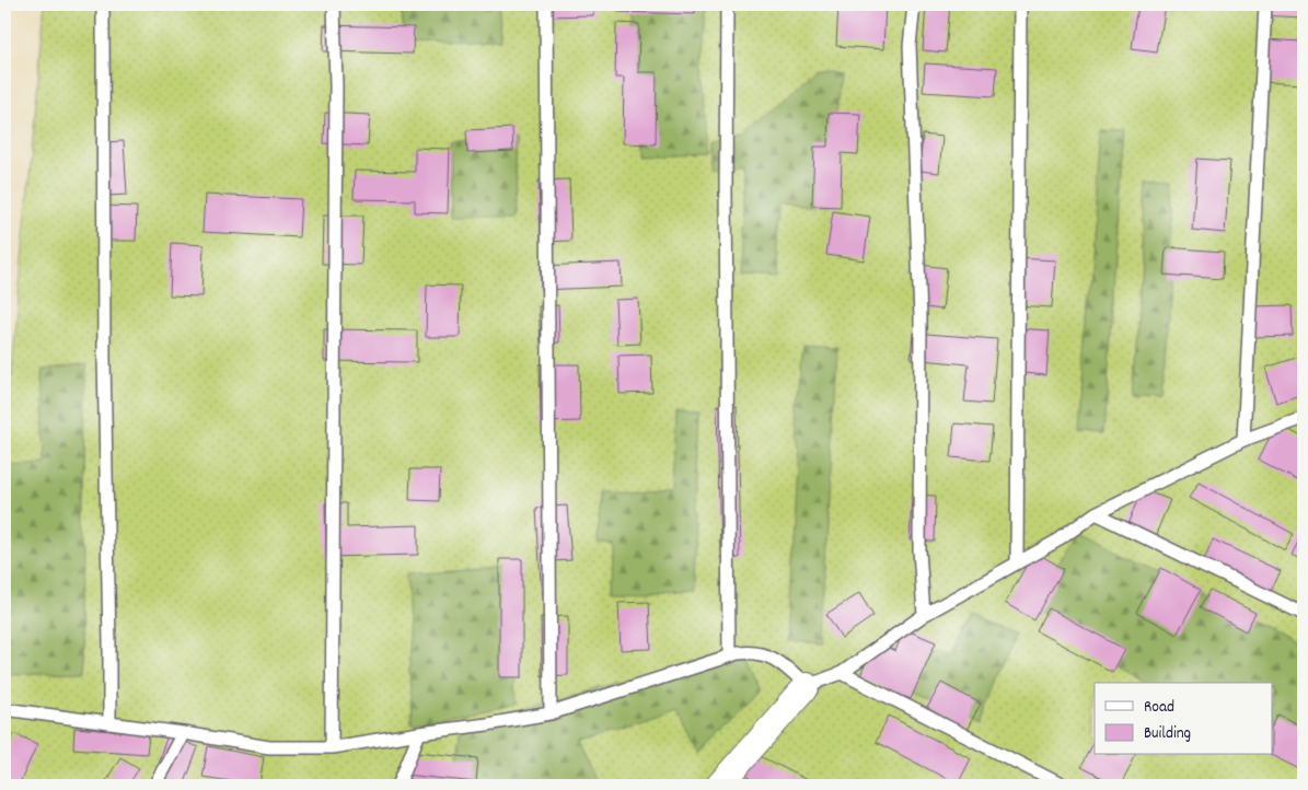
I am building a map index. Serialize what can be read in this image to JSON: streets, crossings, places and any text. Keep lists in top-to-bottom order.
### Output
{
  "legend": ["Road", "Building"]
}
